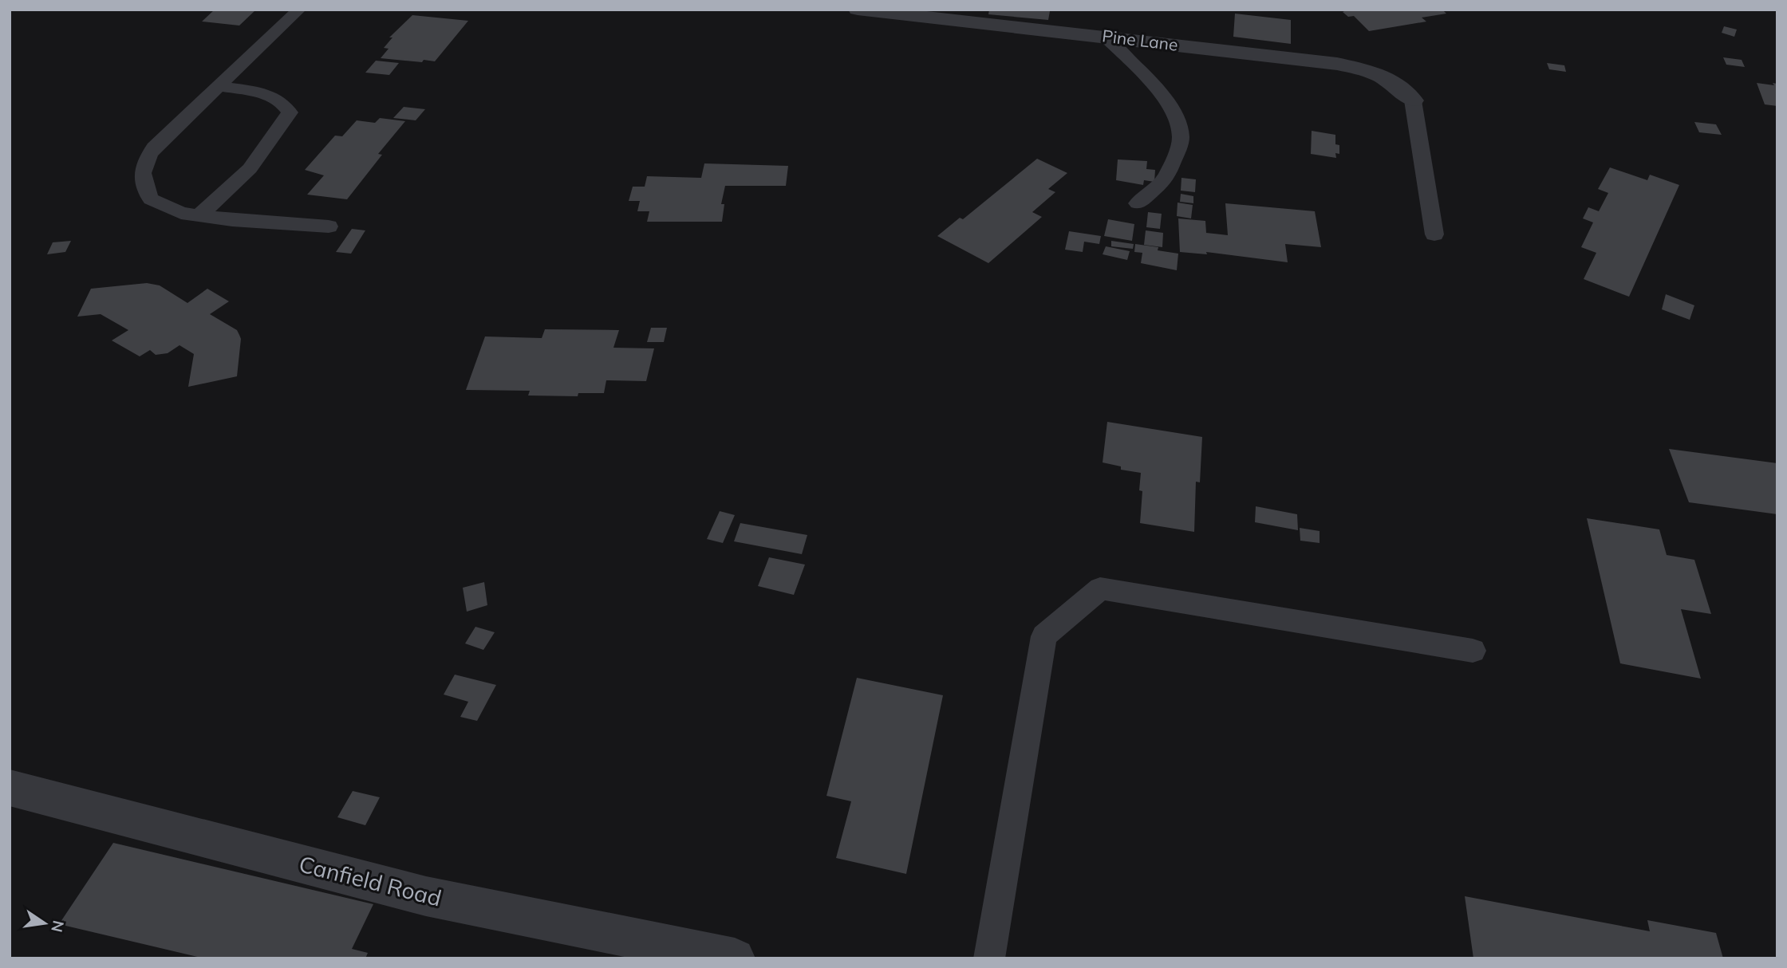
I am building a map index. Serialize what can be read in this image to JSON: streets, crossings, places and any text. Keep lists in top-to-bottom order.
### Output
{
  "streets": {
    "street": ["Pine Lane", "Canfield Road"]
  },
  "north": "right"
}
